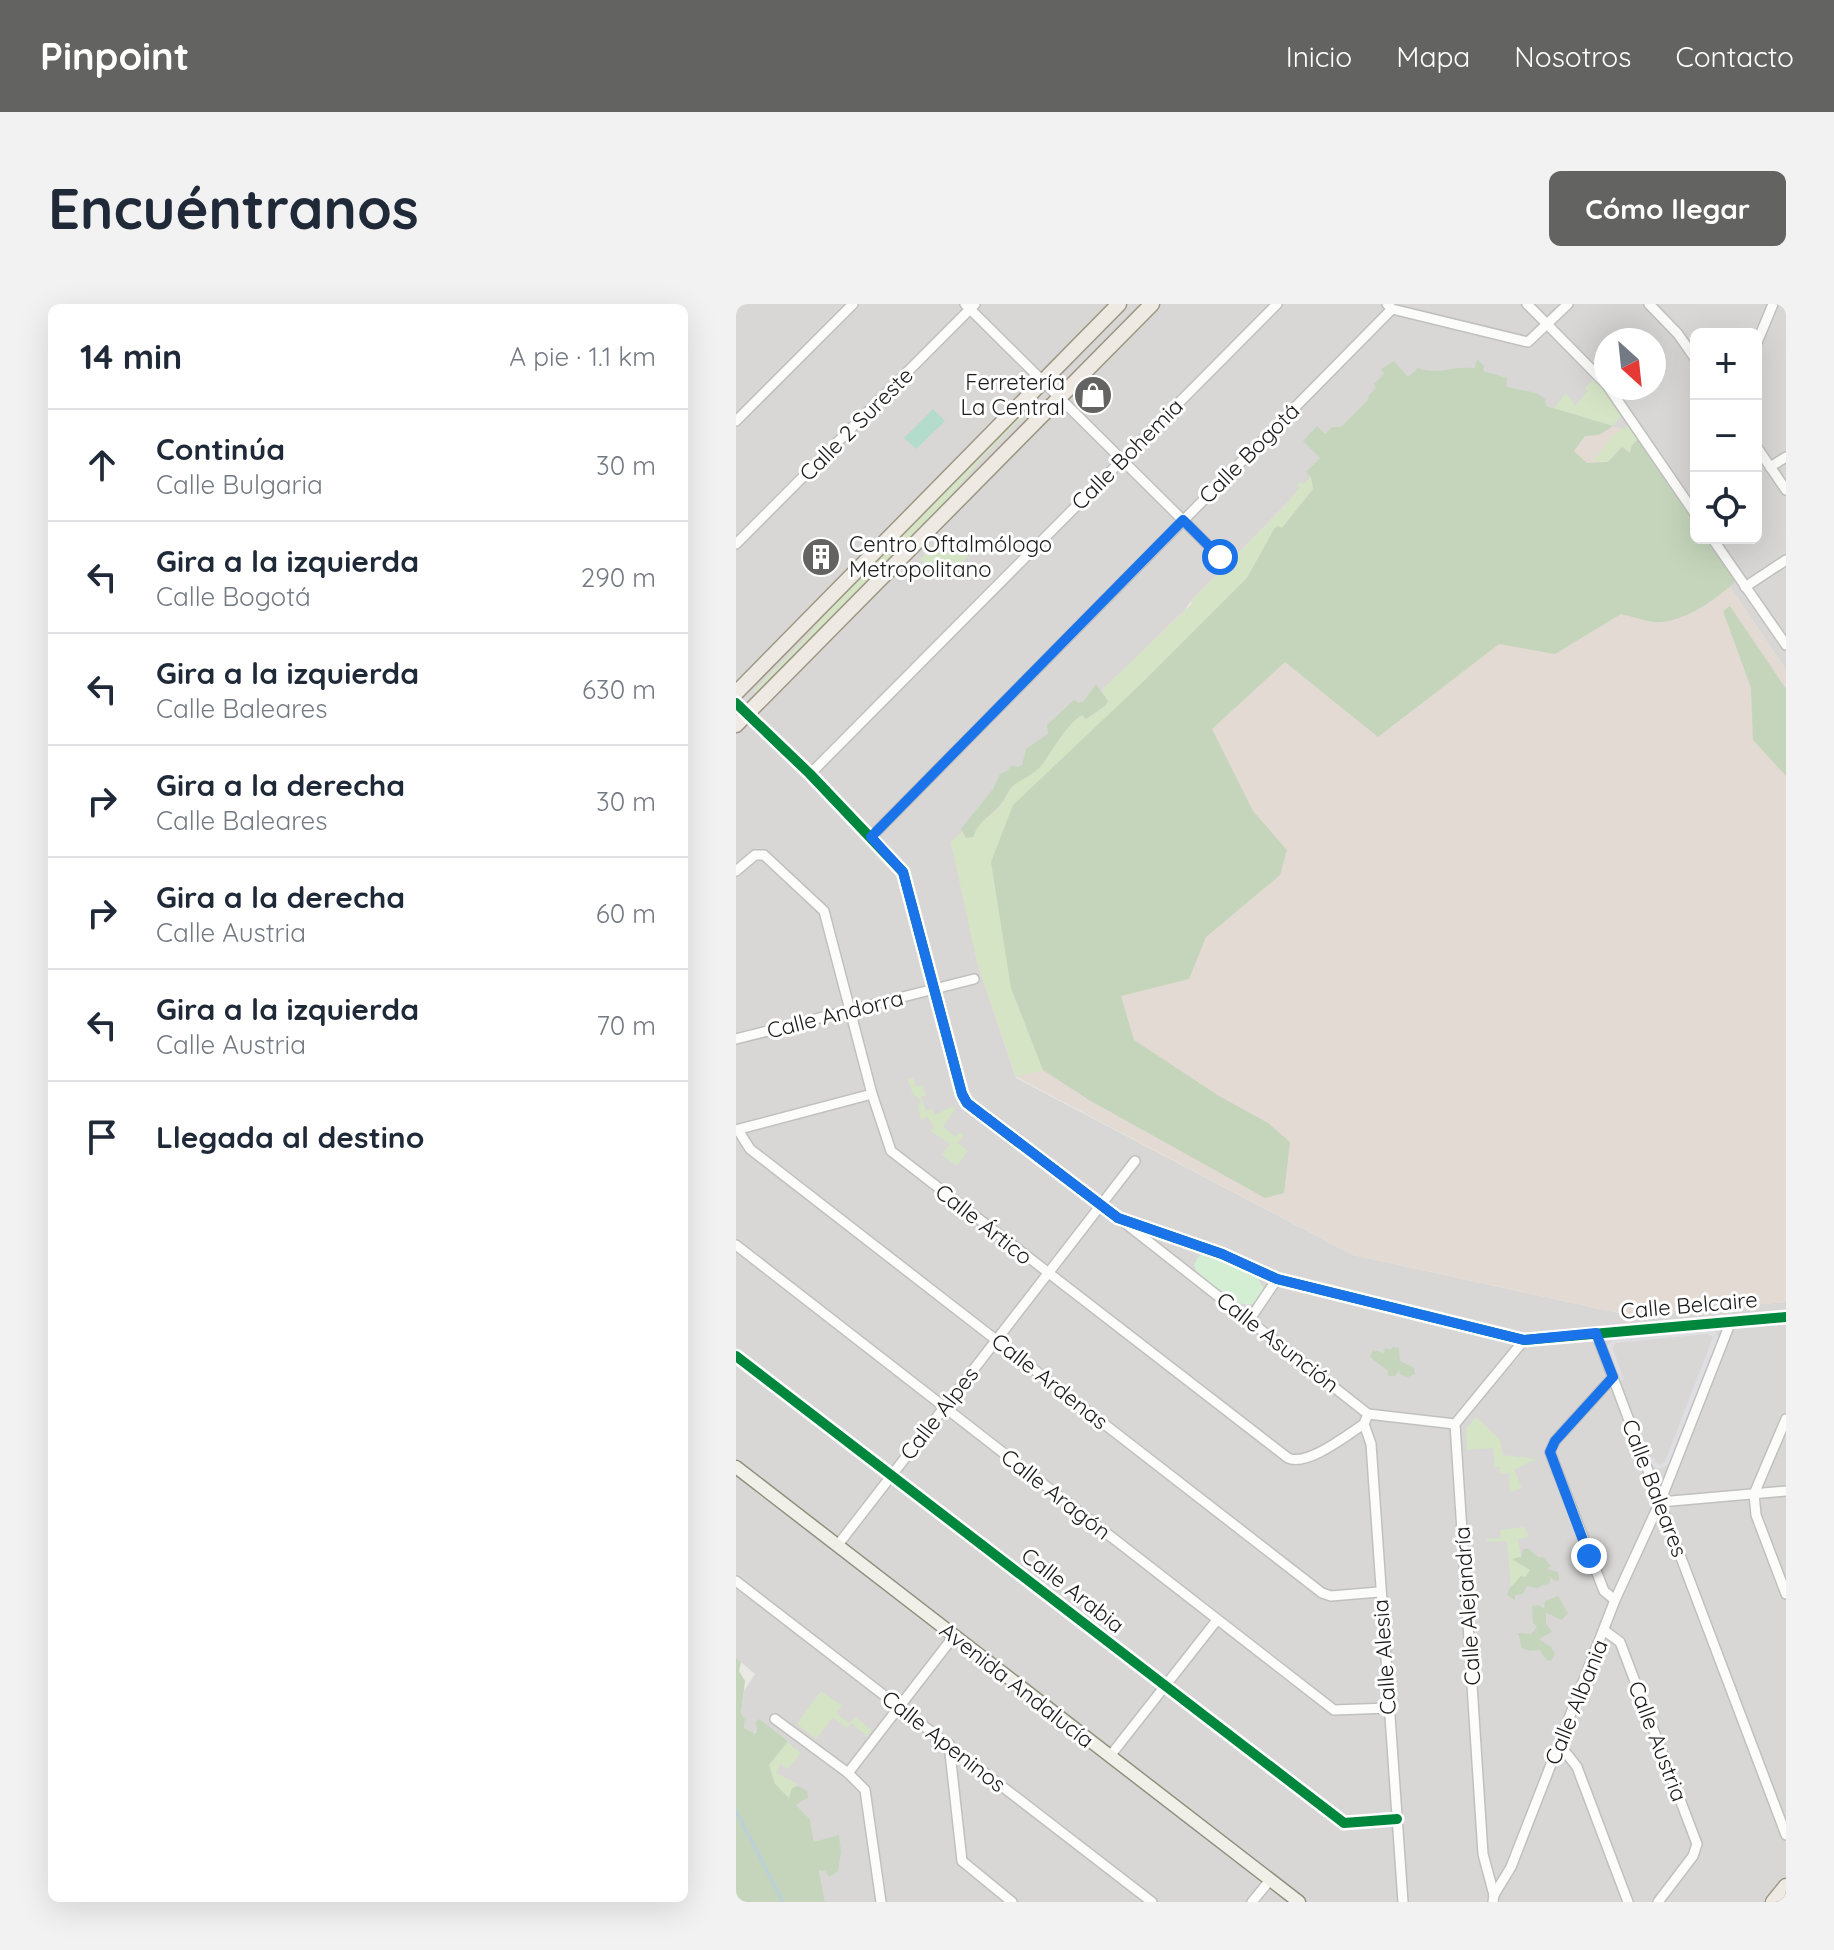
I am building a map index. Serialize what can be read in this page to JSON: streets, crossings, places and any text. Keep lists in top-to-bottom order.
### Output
{
  "streets": {
    "street": [
      "Calle 2 Sureste",
      "Calle Bogotá",
      "Calle Bohemia",
      "Calle Andorra",
      "Calle Ártico",
      "Calle Belcaire",
      "Calle Asunción",
      "Calle Ardenas",
      "Calle Alpes",
      "Calle Baleares",
      "Calle Aragón",
      "Calle Arabia",
      "Calle Alejandría",
      "Calle Alesia",
      "Avenida Andalucía",
      "Calle Albania",
      "Calle Apeninos",
      "Calle Austria"
    ]
  },
  "crossings": [
    ["Calle Andorra", "Calle Ártico"],
    ["Calle Ártico", "Calle Asunción"],
    ["Calle Ártico", "Calle Alpes"],
    ["Calle Ártico", "Calle Alesia"],
    ["Calle Belcaire", "Calle Baleares"],
    ["Calle Belcaire", "Calle Albania"],
    ["Calle Asunción", "Calle Alesia"],
    ["Calle Ardenas", "Calle Alpes"],
    ["Calle Ardenas", "Calle Alesia"],
    ["Calle Alpes", "Calle Aragón"],
    ["Calle Alpes", "Calle Arabia"],
    ["Calle Alpes", "Avenida Andalucía"],
    ["Calle Baleares", "Calle Albania"],
    ["Calle Aragón", "Calle Alesia"],
    ["Calle Arabia", "Calle Alesia"],
    ["Calle Alejandría", "Calle Albania"],
    ["Calle Albania", "Calle Austria"]
  ],
  "places": {
    "shop": ["Ferretería La Central"],
    "building": ["Centro Oftalmólogo Metropolitano"]
  },
  "north": "bottom right",
  "page": {
    "header": "Pinpoint",
    "nav": [
      "Inicio",
      "Mapa",
      "Nosotros",
      "Contacto"
    ],
    "buttons": "Cómo llegar",
    "title": "Encuéntranos",
    "heading": ["14 min", "A pie · 1.1 km"],
    "map_buttons": ["+", "−"],
    "list": [
      ["Continúa", "Calle Bulgaria", "30 m"],
      ["Gira a la izquierda", "Calle Bogotá", "290 m"],
      ["Gira a la izquierda", "Calle Baleares", "630 m"],
      ["Gira a la derecha", "Calle Baleares", "30 m"],
      ["Gira a la derecha", "Calle Austria", "60 m"],
      ["Gira a la izquierda", "Calle Austria", "70 m"],
      "Llegada al destino"
    ]
  }
}
